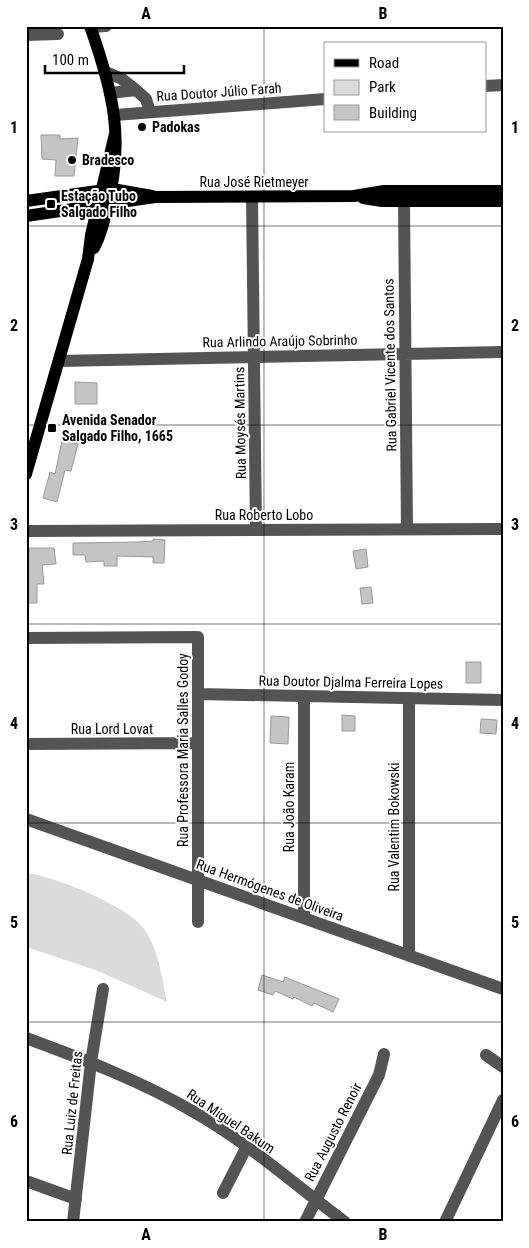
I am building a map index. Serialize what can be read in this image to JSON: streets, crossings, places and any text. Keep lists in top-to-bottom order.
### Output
{
  "streets": {
    "main road": ["Rua José Rietmeyer"],
    "street": [
      "Rua Doutor Júlio Farah",
      "Rua Arlindo Araújo Sobrinho",
      "Rua Gabriel Vicente dos Santos",
      "Rua Moysés Martins",
      "Rua Roberto Lobo",
      "Rua Doutor Djalma Ferreira Lopes",
      "Rua Lord Lovat",
      "Rua Professora Maria Salles Godoy",
      "Rua João Karam",
      "Rua Valentim Bokowski",
      "Rua Hermógenes de Oliveira",
      "Rua Luiz de Freitas",
      "Rua Miguel Bakum",
      "Rua Augusto Renoir"
    ]
  },
  "crossings": [
    ["Rua José Rietmeyer", "Rua Gabriel Vicente dos Santos"],
    ["Rua José Rietmeyer", "Rua Moysés Martins"],
    ["Rua Arlindo Araújo Sobrinho", "Rua Gabriel Vicente dos Santos"],
    ["Rua Arlindo Araújo Sobrinho", "Rua Moysés Martins"],
    ["Rua Gabriel Vicente dos Santos", "Rua Roberto Lobo"],
    ["Rua Moysés Martins", "Rua Roberto Lobo"],
    ["Rua Doutor Djalma Ferreira Lopes", "Rua Professora Maria Salles Godoy"],
    ["Rua Doutor Djalma Ferreira Lopes", "Rua João Karam"],
    ["Rua Doutor Djalma Ferreira Lopes", "Rua Valentim Bokowski"],
    ["Rua Lord Lovat", "Rua Professora Maria Salles Godoy"],
    ["Rua Professora Maria Salles Godoy", "Rua Hermógenes de Oliveira"],
    ["Rua João Karam", "Rua Hermógenes de Oliveira"],
    ["Rua Valentim Bokowski", "Rua Hermógenes de Oliveira"],
    ["Rua Luiz de Freitas", "Rua Miguel Bakum"],
    ["Rua Miguel Bakum", "Rua Augusto Renoir"]
  ],
  "places": {
    "other": ["Padokas", "Bradesco"],
    "transit": ["Estação Tubo Salgado Filho", "Avenida Senador Salgado Filho, 1665"]
  },
  "legend": ["Road", "Park", "Building"],
  "scale_bar": "100 m",
  "grid": {
    "columns": ["A", "B"],
    "rows": [
      "1",
      "2",
      "3",
      "4",
      "5",
      "6"
    ]
  }
}
